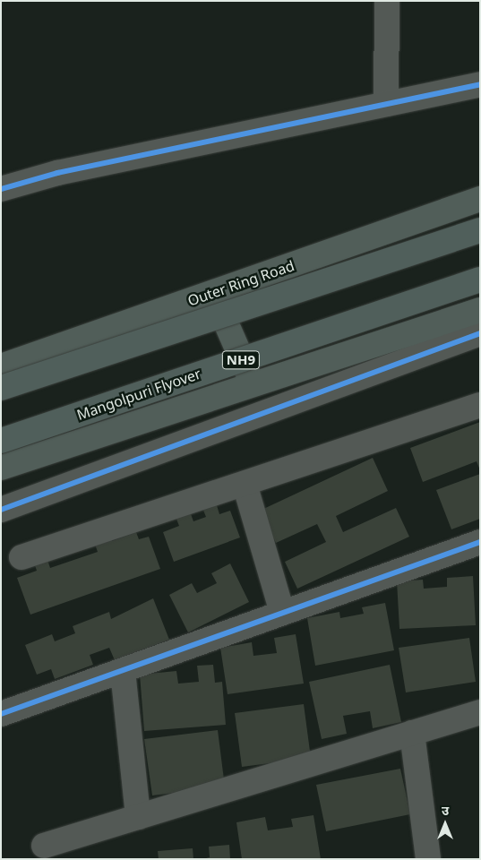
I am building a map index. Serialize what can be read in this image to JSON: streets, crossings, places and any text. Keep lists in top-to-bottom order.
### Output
{
  "streets": {
    "highway": ["NH9", "Mangolpuri Flyover"],
    "main road": ["Outer Ring Road"]
  },
  "north": "top"
}
